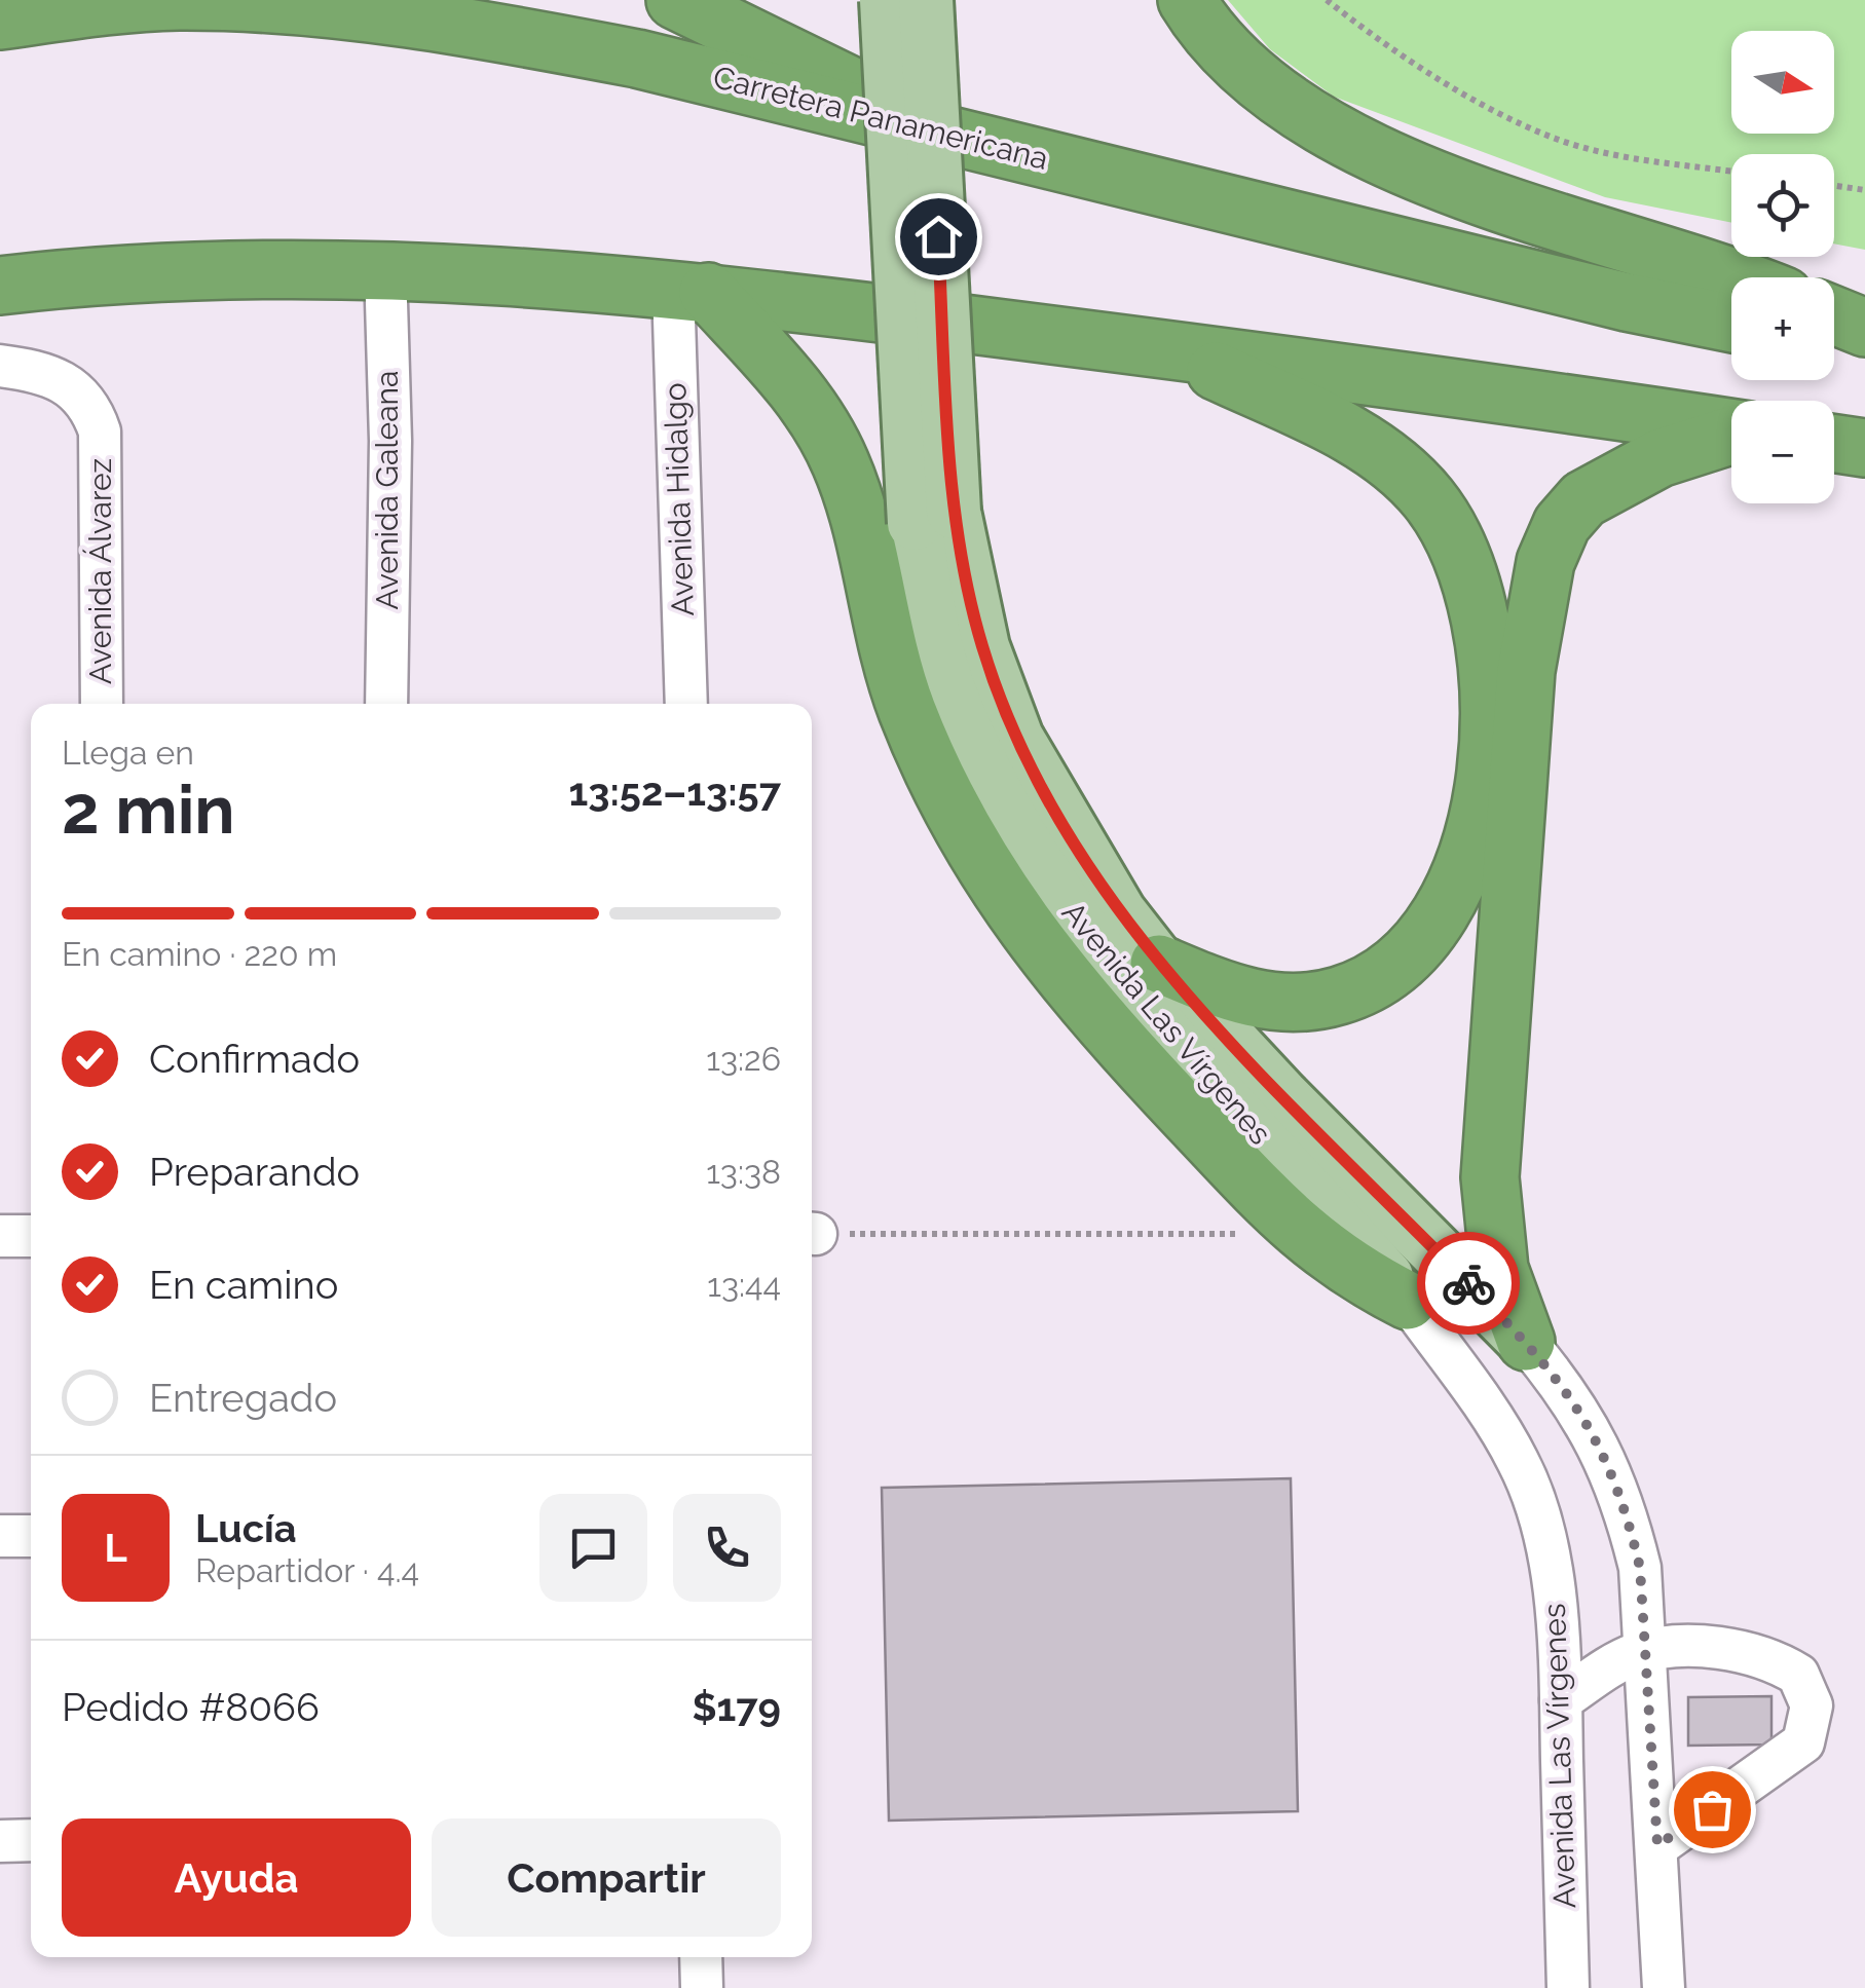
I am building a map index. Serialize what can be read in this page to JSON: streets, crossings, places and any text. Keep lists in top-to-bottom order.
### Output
{
  "streets": {
    "highway": ["Carretera Panamericana"],
    "main road": ["Avenida Las Vírgenes"],
    "street": ["Avenida Galeana", "Avenida Hidalgo", "Avenida Álvarez"]
  },
  "north": "right",
  "page": {
    "map_buttons": ["+", "−"],
    "heading": ["2 min", "Llega en", "13:52–13:57"],
    "panel": [
      "Lucía",
      "Repartidor · 4.4",
      "Pedido #8066",
      "$179"
    ],
    "bar": "En camino · 220 m",
    "list": [
      ["Confirmado", "13:26"],
      ["Preparando", "13:38"],
      ["En camino", "13:44"],
      "Entregado"
    ],
    "round": "L",
    "buttons": ["Ayuda", "Compartir"]
  }
}
